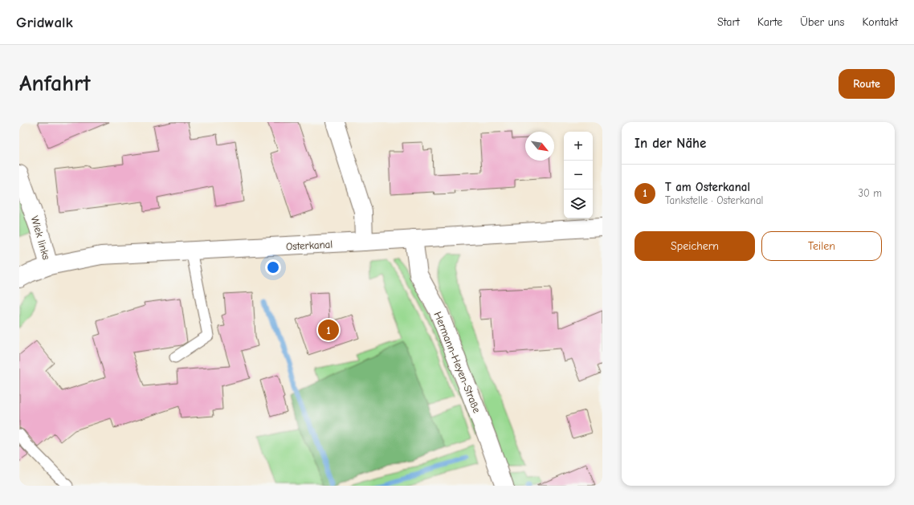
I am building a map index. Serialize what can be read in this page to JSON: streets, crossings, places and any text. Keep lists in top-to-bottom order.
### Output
{
  "streets": {
    "main road": ["Wiek links", "Osterkanal", "Hermann-Heyen-Straße"]
  },
  "crossings": [
    ["Wiek links", "Osterkanal"],
    ["Osterkanal", "Hermann-Heyen-Straße"]
  ],
  "north": "bottom right",
  "page": {
    "header": "Gridwalk",
    "nav": [
      "Start",
      "Karte",
      "Über uns",
      "Kontakt"
    ],
    "buttons": [
      "Route",
      ["Speichern", "Teilen"]
    ],
    "title": "Anfahrt",
    "heading": "In der Nähe",
    "map_buttons": ["+", "−"],
    "list": [
      {
        "mark": "1",
        "name": "T am Osterkanal",
        "note": "Tankstelle · Osterkanal",
        "value": "30 m"
      }
    ],
    "pins": "1"
  }
}
